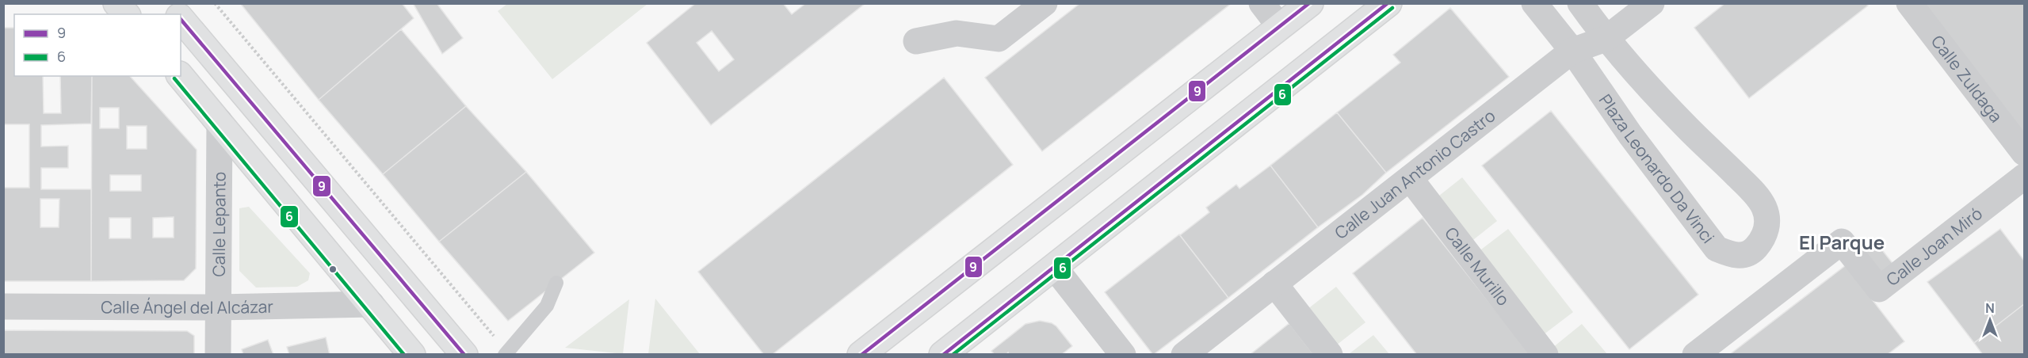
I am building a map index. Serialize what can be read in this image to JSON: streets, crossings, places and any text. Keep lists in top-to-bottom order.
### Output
{
  "streets": {
    "street": [
      "Calle Zuldaga",
      "Plaza Leonardo Da Vinci",
      "Calle Juan Antonio Castro",
      "Calle Lepanto",
      "Calle Joan Miró",
      "Calle Murillo",
      "Calle Ángel del Alcázar"
    ]
  },
  "crossings": [
    ["Plaza Leonardo Da Vinci", "Calle Juan Antonio Castro"],
    ["Calle Juan Antonio Castro", "Calle Murillo"],
    ["Calle Lepanto", "Calle Ángel del Alcázar"]
  ],
  "districts": ["El Parque"],
  "lines": ["transit line 9", "transit line 6"],
  "legend": ["9", "6"],
  "north": "top"
}
